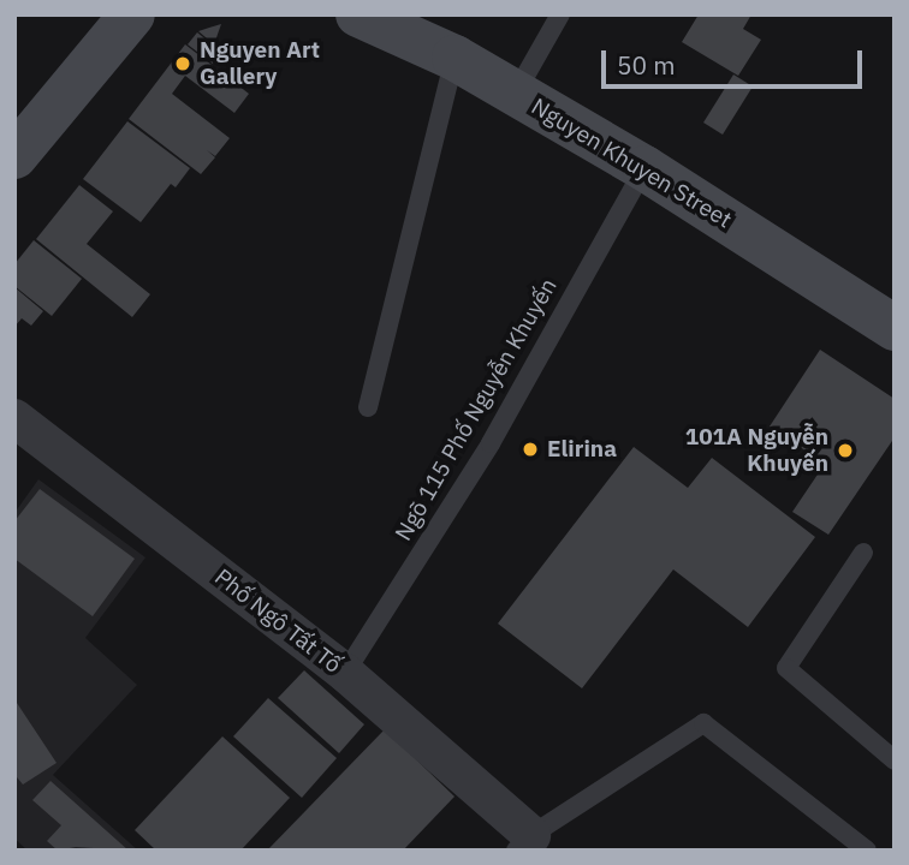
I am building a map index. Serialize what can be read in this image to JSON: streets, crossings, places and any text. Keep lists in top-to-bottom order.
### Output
{
  "streets": {
    "street": ["Nguyen Khuyen Street", "Phố Ngô Tất Tố"],
    "lane": ["Ngõ 115 Phố Nguyễn Khuyến"]
  },
  "crossings": [
    ["Nguyen Khuyen Street", "Ngõ 115 Phố Nguyễn Khuyến"],
    ["Ngõ 115 Phố Nguyễn Khuyến", "Phố Ngô Tất Tố"]
  ],
  "places": ["Nguyen Art Gallery", "Elirina", "101A Nguyễn Khuyến"],
  "scale_bar": "50 m"
}
